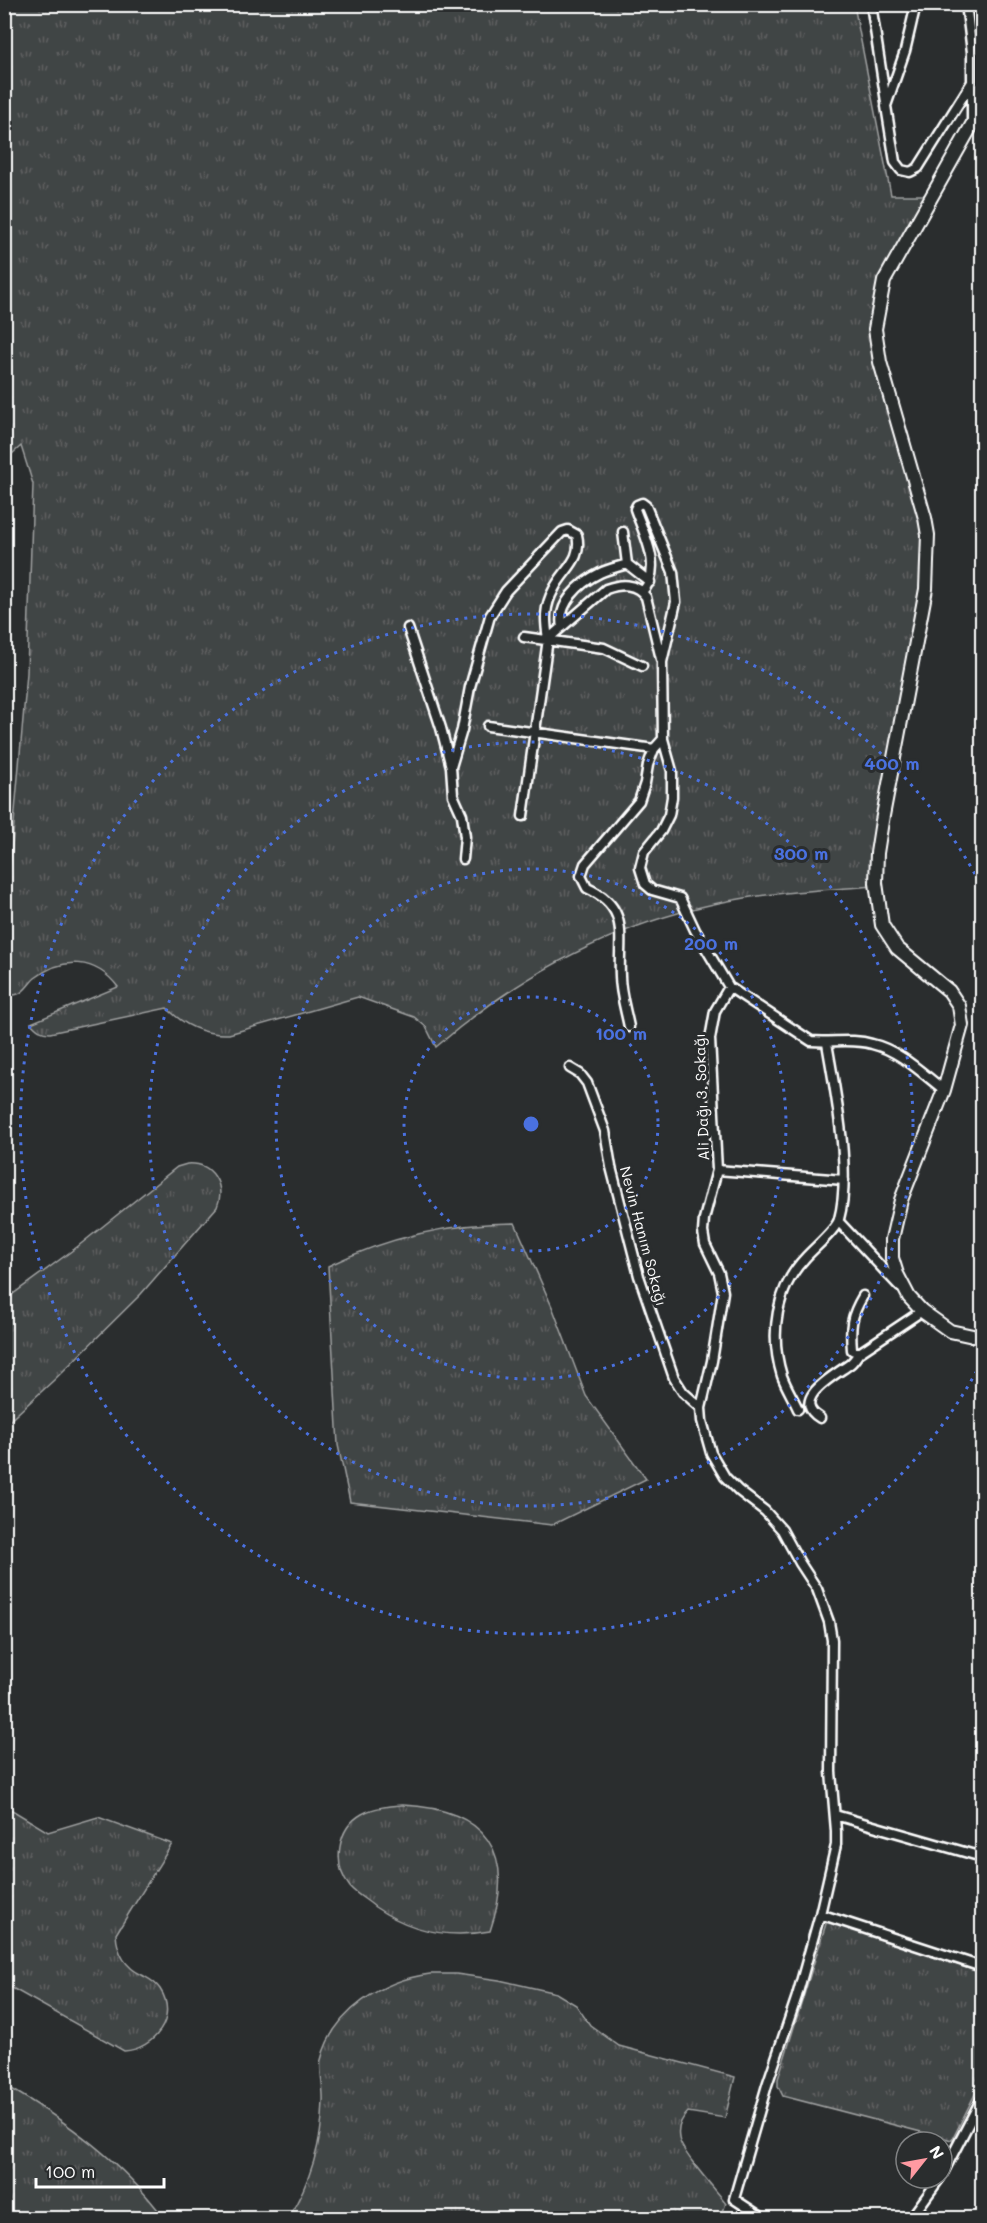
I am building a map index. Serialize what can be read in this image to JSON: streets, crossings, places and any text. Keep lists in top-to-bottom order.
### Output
{
  "streets": {
    "street": ["Ali Dağı 3. Sokağı", "Nevin Hanım Sokağı"]
  },
  "crossings": [
    ["Ali Dağı 3. Sokağı", "Nevin Hanım Sokağı"]
  ],
  "scale_bar": "100 m",
  "north": "top right",
  "rings": [
    "400 m",
    "300 m",
    "200 m",
    "100 m"
  ]
}
